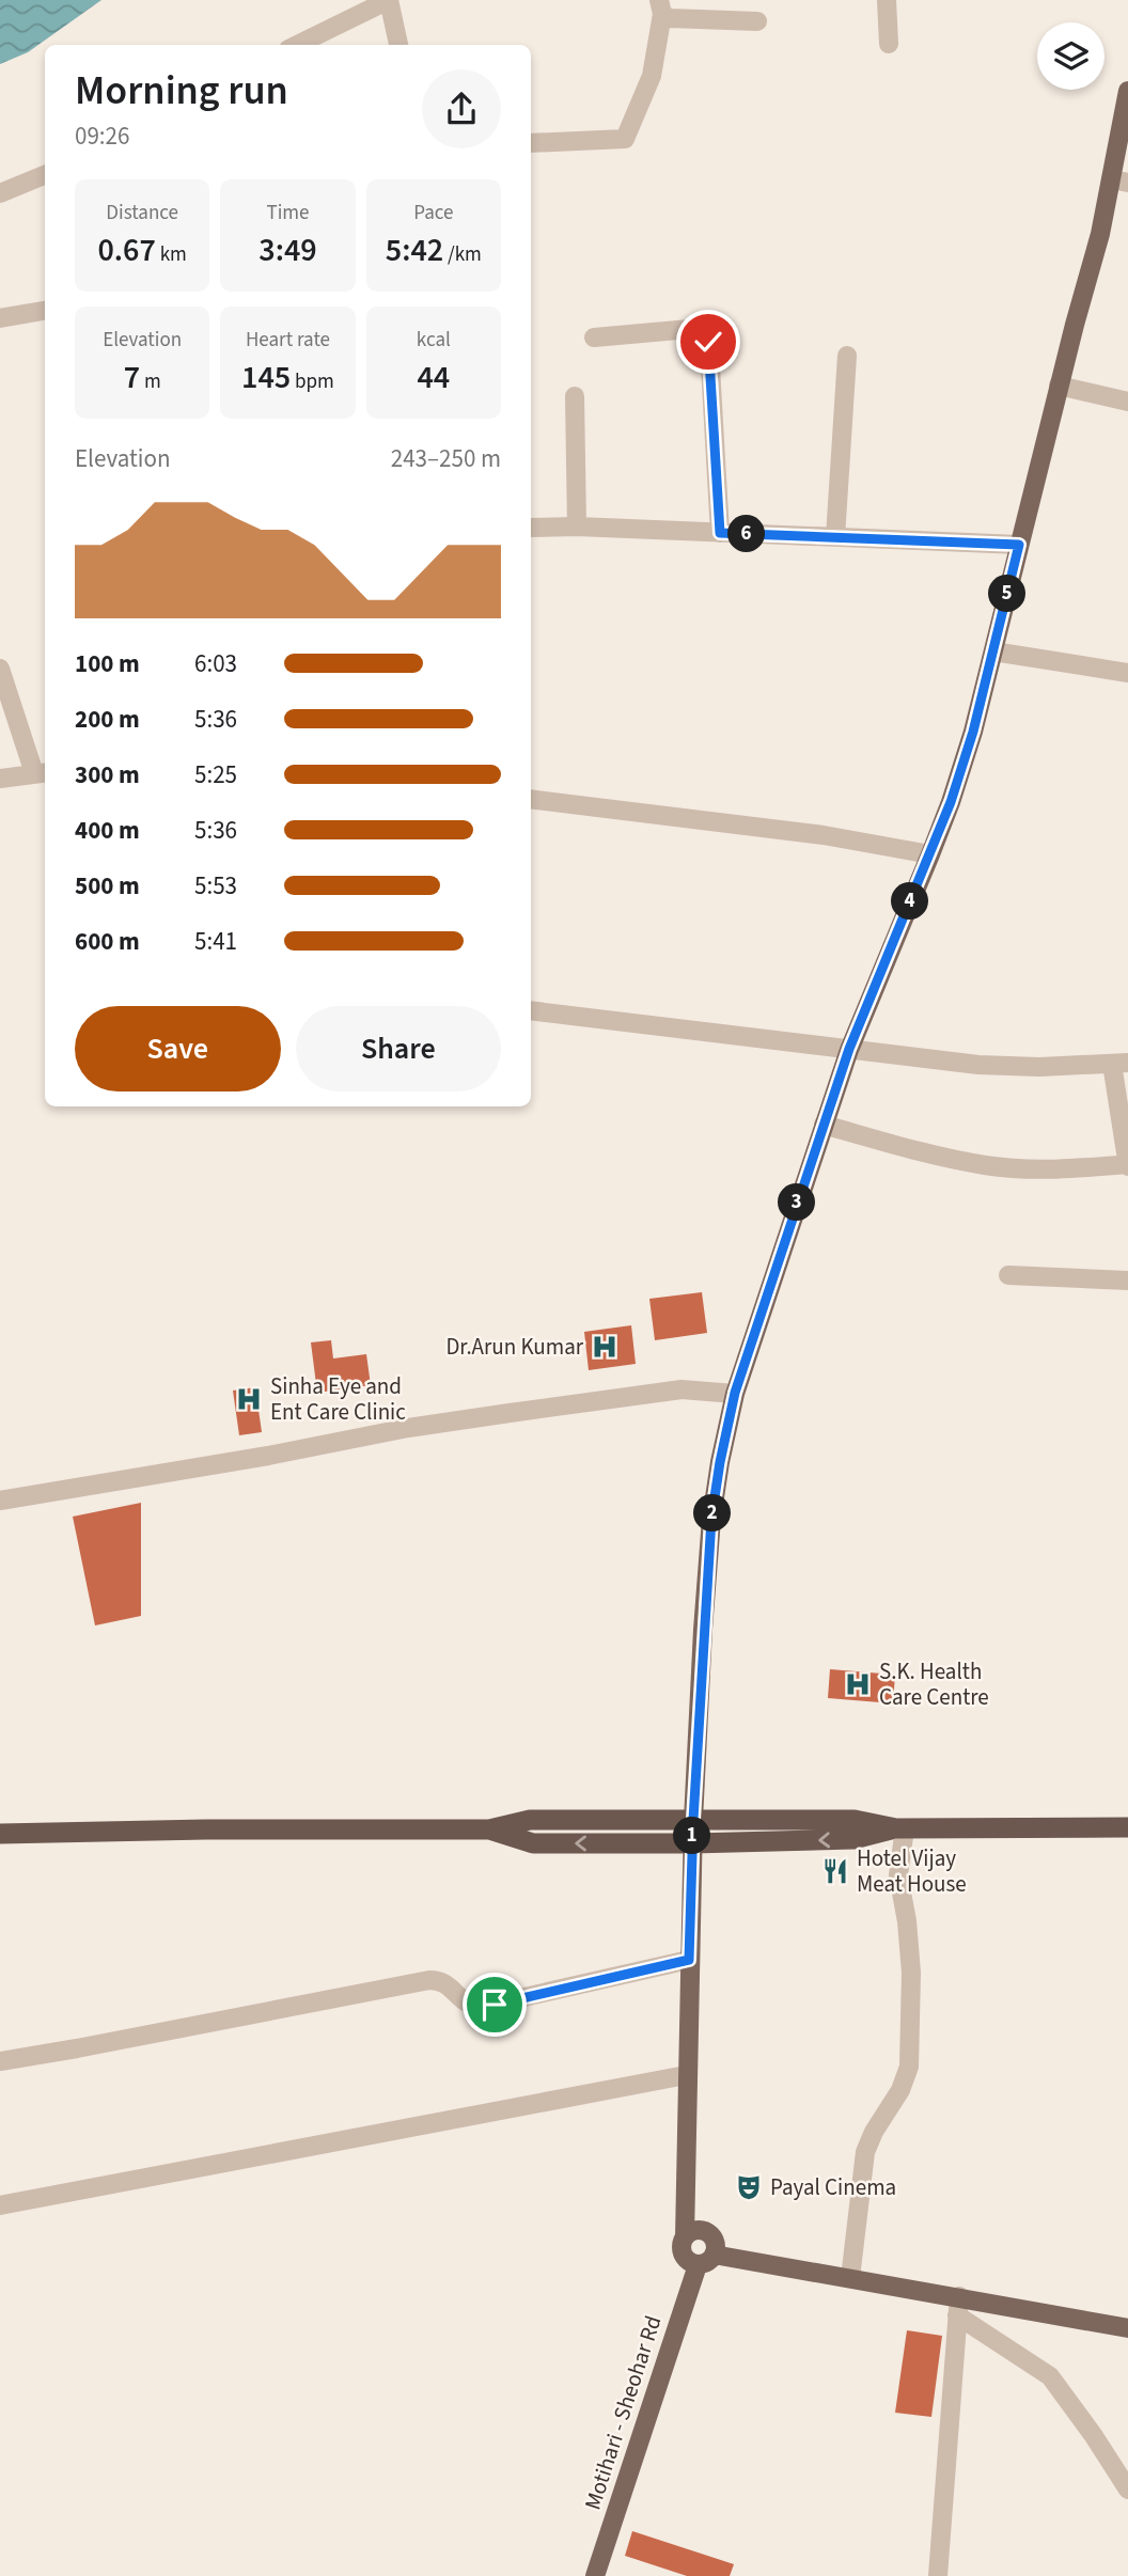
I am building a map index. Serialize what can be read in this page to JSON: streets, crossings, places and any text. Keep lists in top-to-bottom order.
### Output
{
  "streets": {
    "main road": ["Motihari - Sheohar Rd"]
  },
  "places": {
    "hospital": ["Dr.Arun Kumar", "Sinha Eye and Ent Care Clinic", "S.K. Health Care Centre"],
    "restaurant": ["Hotel Vijay Meat House"],
    "theatre": ["Payal Cinema"]
  },
  "page": {
    "heading": ["Morning run", "09:26"],
    "stats": [
      ["Distance", "0.67 km"],
      ["Time", "3:49"],
      ["Pace", "5:42 /km"],
      ["Elevation", "7 m"],
      ["Heart rate", "145 bpm"],
      ["kcal", "44"]
    ],
    "chart": ["Elevation", "243–250 m"],
    "pins": [
      "6",
      "5",
      "4",
      "3",
      "2",
      "1"
    ],
    "list": [
      {
        "name": "100 m",
        "note": "6:03"
      },
      {
        "name": "200 m",
        "note": "5:36"
      },
      {
        "name": "300 m",
        "note": "5:25"
      },
      {
        "name": "400 m",
        "note": "5:36"
      },
      {
        "name": "500 m",
        "note": "5:53"
      },
      {
        "name": "600 m",
        "note": "5:41"
      }
    ],
    "buttons": ["Save", "Share"]
  }
}
